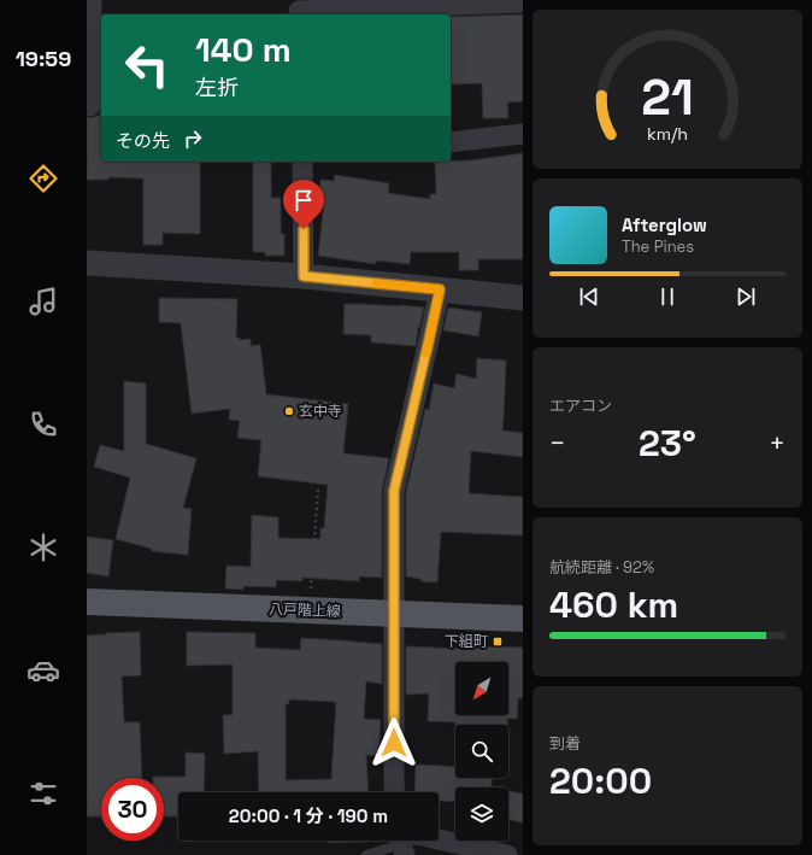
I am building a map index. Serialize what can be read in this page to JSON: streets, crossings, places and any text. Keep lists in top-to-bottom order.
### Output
{
  "streets": {
    "main road": ["八戸階上線"]
  },
  "places": {
    "other": ["玄中寺"],
    "transit": ["下組町"]
  },
  "north": "bottom left",
  "page": {
    "tabs": "19:59",
    "turn": ["140 m", "左折"],
    "then": "その先",
    "song": ["Afterglow", "The Pines"],
    "tile": [
      "エアコン",
      ["航続距離 · 92%", "460 km"],
      ["到着", "20:00"]
    ],
    "heat": ["−", "23°", "+"],
    "limit": "30",
    "trip": "20:00 · 1 分 · 190 m",
    "gauge": ["21", "km/h"]
  }
}
